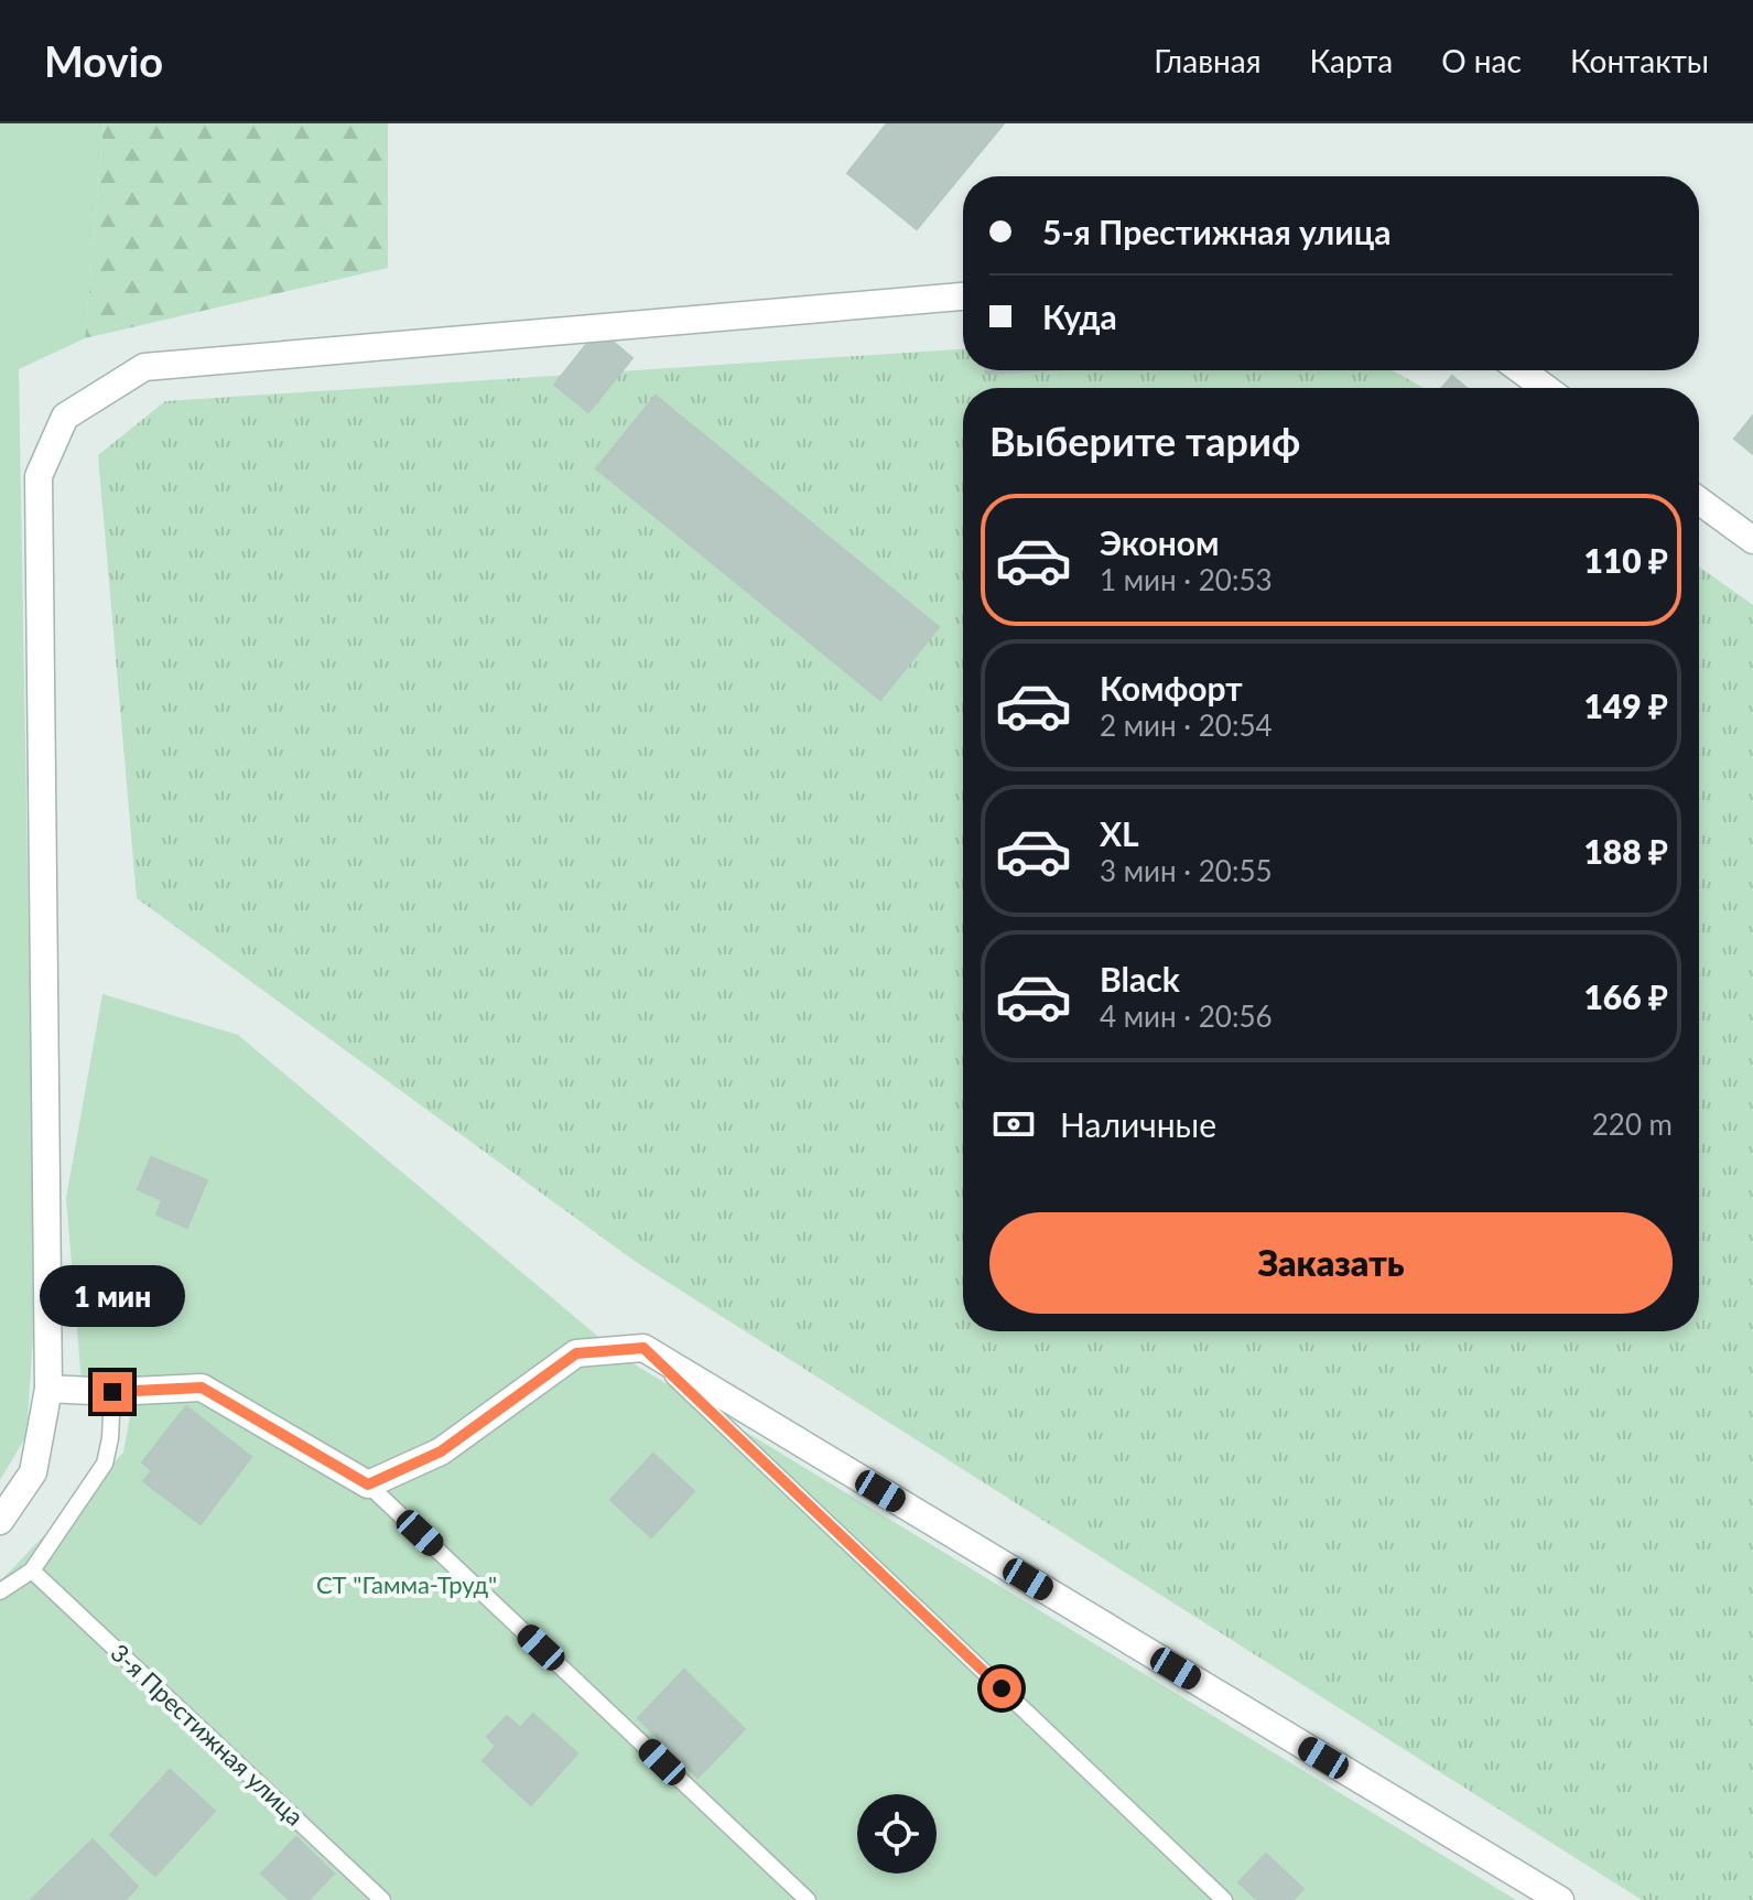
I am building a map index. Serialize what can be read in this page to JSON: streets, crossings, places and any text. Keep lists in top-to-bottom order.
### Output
{
  "streets": {
    "lane": ["3-я Престижная улица"]
  },
  "parks": ["СТ \"Гамма-Труд\""],
  "page": {
    "header": "Movio",
    "nav": [
      "Главная",
      "Карта",
      "О нас",
      "Контакты"
    ],
    "banner": ["5-я Престижная улица", "Куда"],
    "heading": "Выберите тариф",
    "list": [
      {
        "name": "Эконом",
        "note": "1 мин · 20:53",
        "value": "110 ₽"
      },
      {
        "name": "Комфорт",
        "note": "2 мин · 20:54",
        "value": "149 ₽"
      },
      {
        "name": "XL",
        "note": "3 мин · 20:55",
        "value": "188 ₽"
      },
      {
        "name": "Black",
        "note": "4 мин · 20:56",
        "value": "166 ₽"
      }
    ],
    "pay": ["Наличные", "220 m"],
    "buttons": "Заказать",
    "bubble": "1 мин"
  }
}
